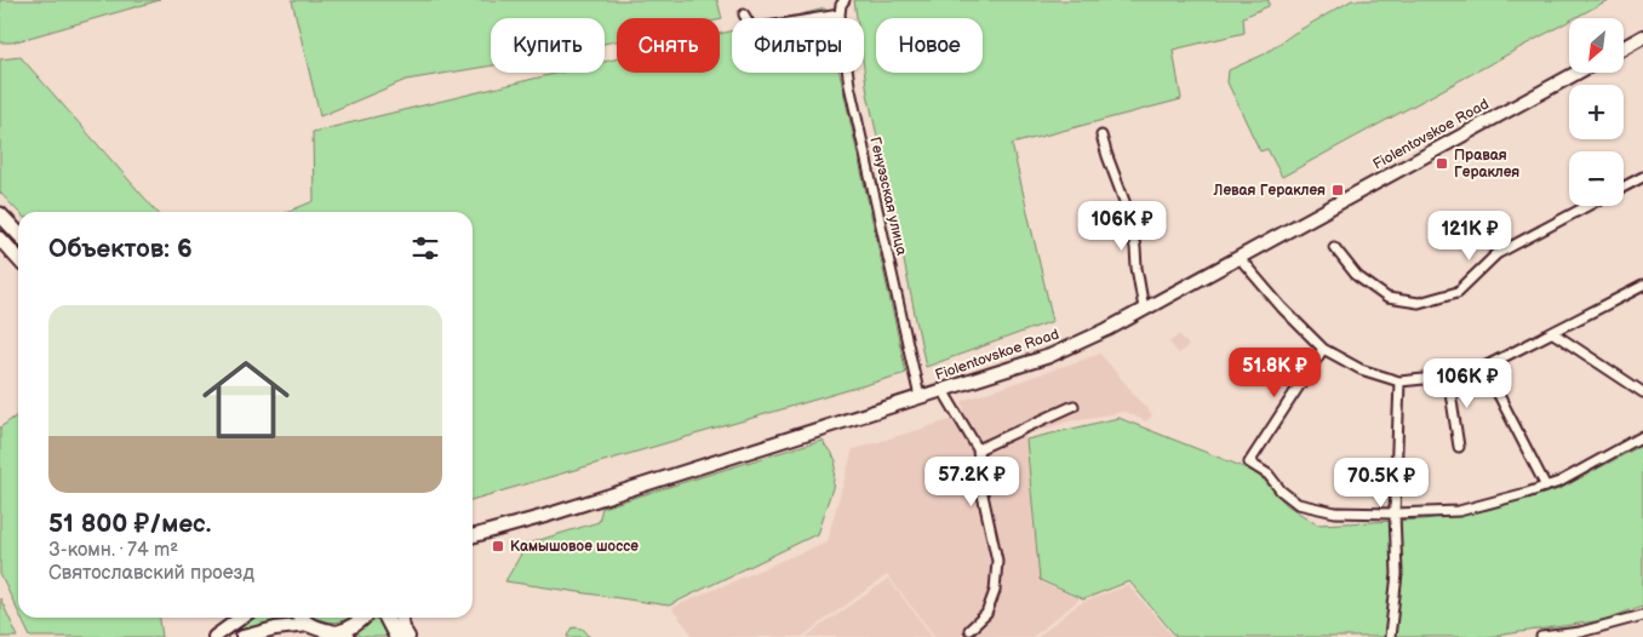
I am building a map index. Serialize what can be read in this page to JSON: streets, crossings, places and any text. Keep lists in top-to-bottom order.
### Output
{
  "streets": {
    "main road": ["Fiolentovskoe Road"],
    "street": ["Генуэзская улица"]
  },
  "crossings": [
    ["Fiolentovskoe Road", "Генуэзская улица"]
  ],
  "places": {
    "transit": ["Правая Гераклея", "Левая Гераклея", "Камышовое шоссе"]
  },
  "north": "bottom left",
  "page": {
    "map_buttons": ["+", "−"],
    "chip": [
      "Купить",
      "Снять",
      "Фильтры",
      "Новое"
    ],
    "price": [
      "106K ₽",
      "121K ₽",
      "51.8K ₽",
      "106K ₽",
      "57.2K ₽",
      "70.5K ₽"
    ],
    "heading": "Объектов: 6",
    "list": [
      {
        "name": "51 800 ₽/мес.",
        "note": "3-комн. · 74 m² · Святославский проезд"
      }
    ]
  }
}
